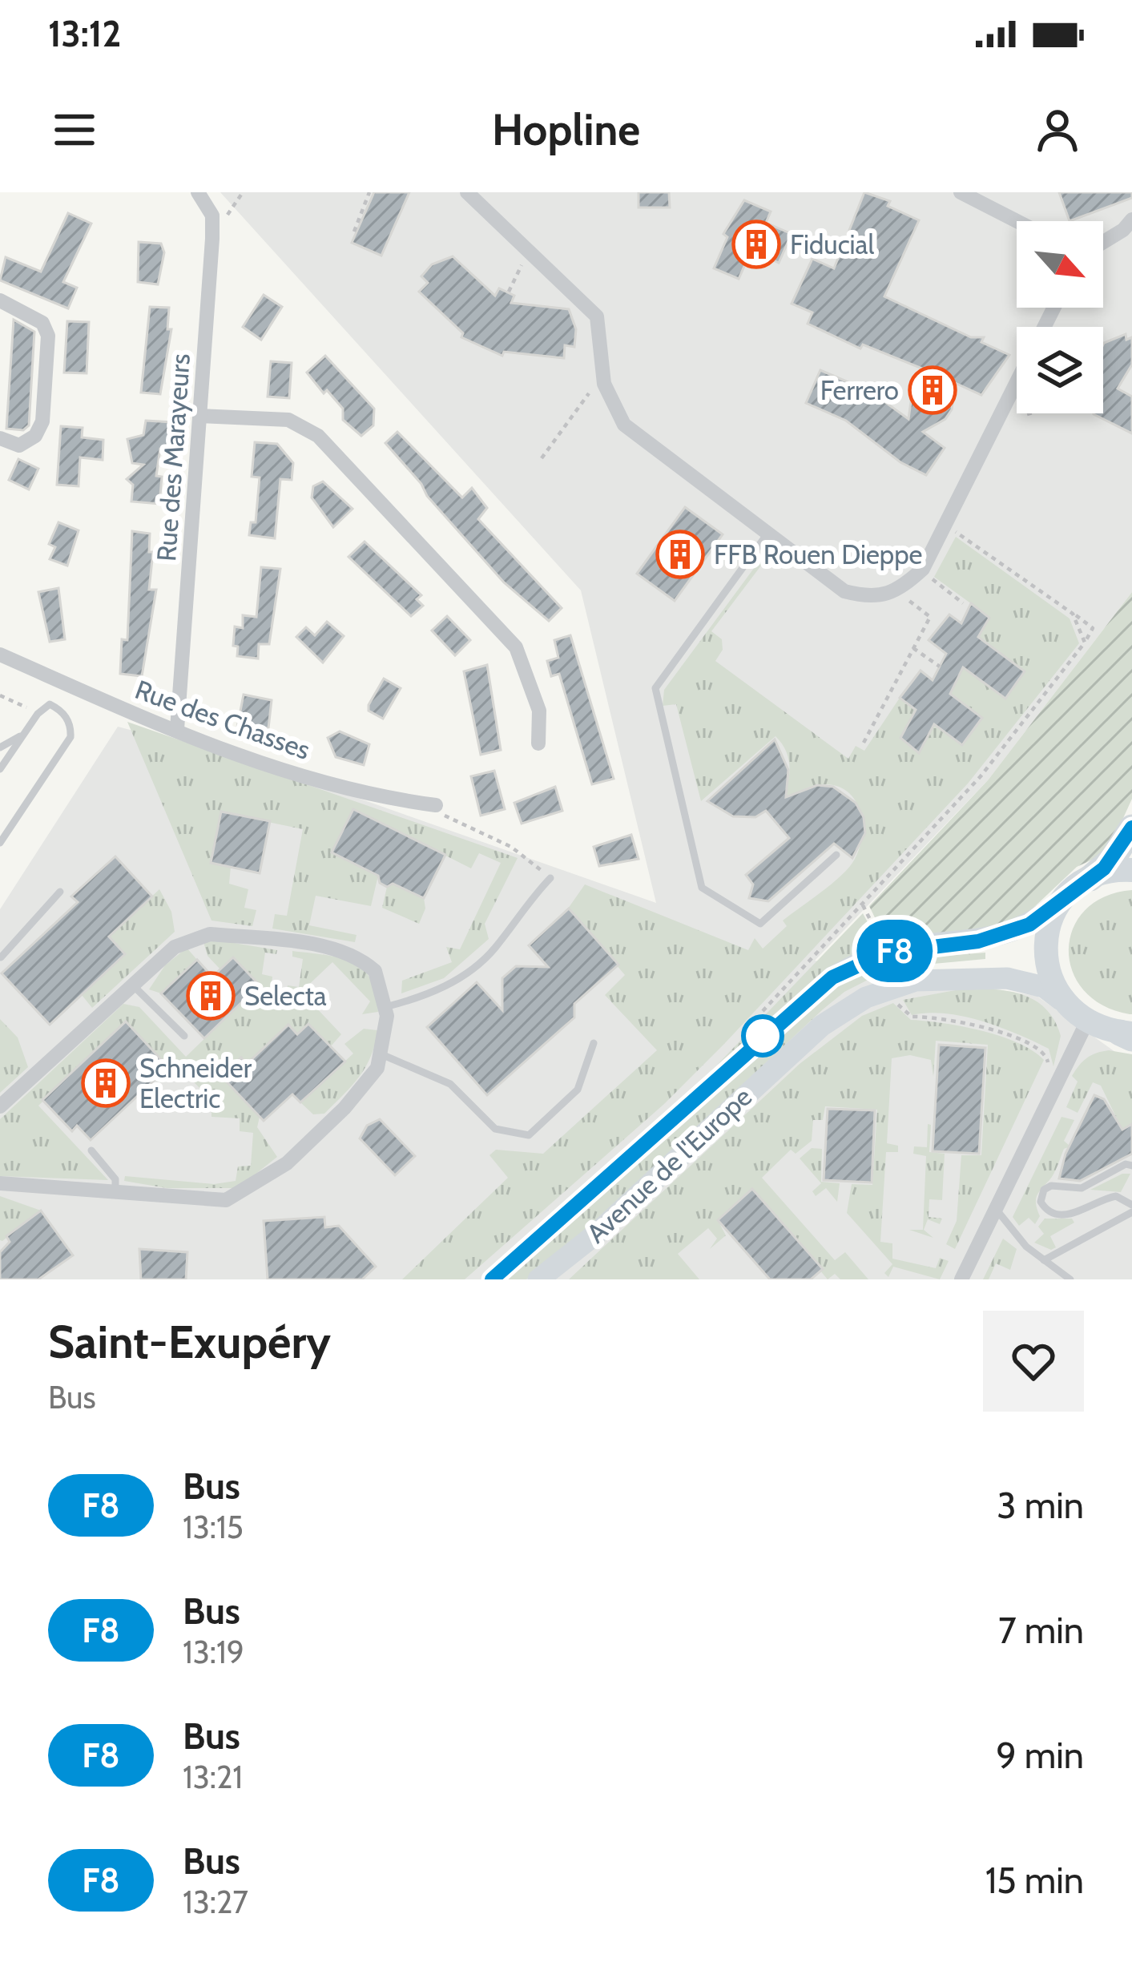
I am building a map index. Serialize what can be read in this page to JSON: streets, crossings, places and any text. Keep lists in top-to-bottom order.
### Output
{
  "streets": {
    "main road": ["Avenue de l'Europe"],
    "street": ["Rue des Marayeurs", "Rue des Chasses"]
  },
  "crossings": [
    ["Rue des Marayeurs", "Rue des Chasses"]
  ],
  "places": {
    "building": [
      "Fiducial",
      "Ferrero",
      "FFB Rouen Dieppe",
      "Selecta",
      "Schneider Electric"
    ]
  },
  "lines": ["bus line F8"],
  "north": "bottom right",
  "page": {
    "status": "13:12",
    "header": "Hopline",
    "on_map": "F8",
    "heading": ["Saint-Exupéry", "Bus"],
    "list": [
      {
        "mark": "F8",
        "name": "Bus",
        "note": "13:15",
        "value": "3 min"
      },
      {
        "mark": "F8",
        "name": "Bus",
        "note": "13:19",
        "value": "7 min"
      },
      {
        "mark": "F8",
        "name": "Bus",
        "note": "13:21",
        "value": "9 min"
      },
      {
        "mark": "F8",
        "name": "Bus",
        "note": "13:27",
        "value": "15 min"
      }
    ]
  }
}
